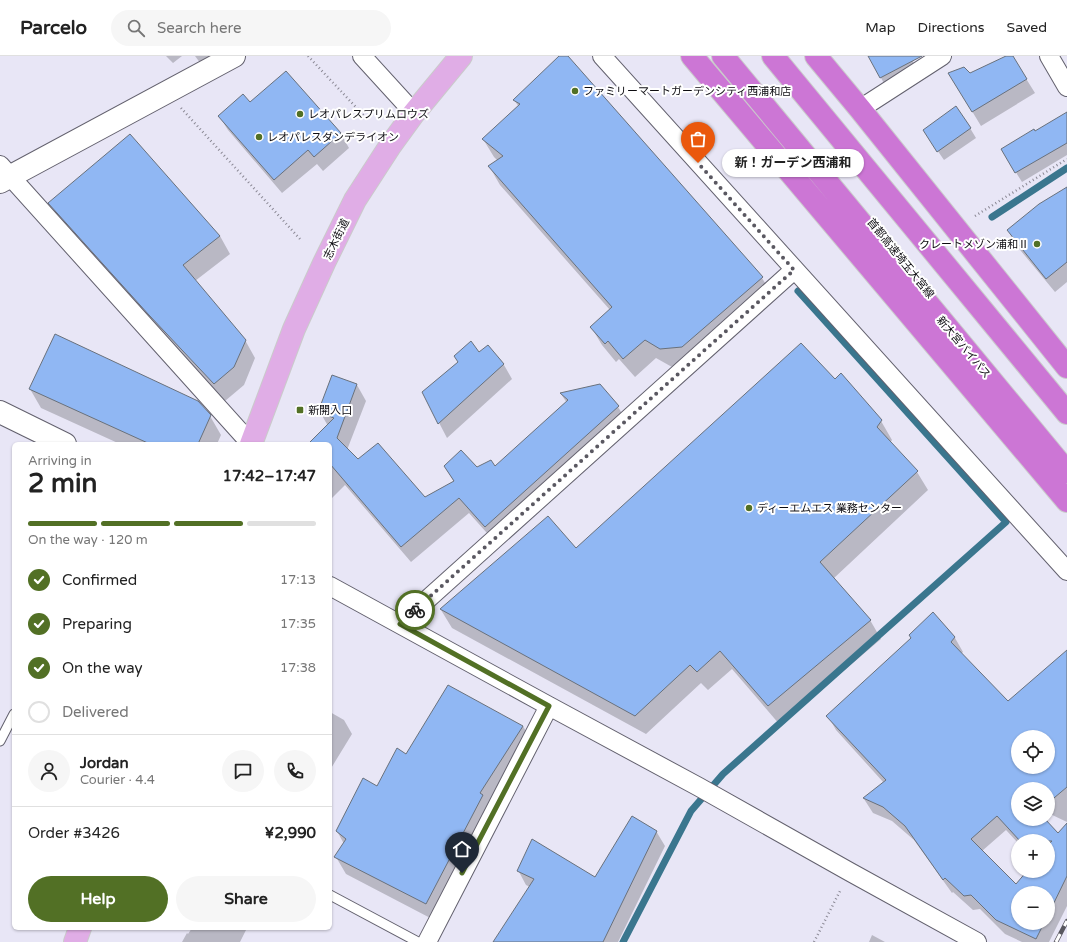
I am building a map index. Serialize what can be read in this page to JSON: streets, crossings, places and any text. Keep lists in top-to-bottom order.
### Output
{
  "streets": {
    "highway": ["首都高速埼玉大宮線", "新大宮バイパス"],
    "main road": ["志木街道"]
  },
  "places": {
    "other": [
      "ファミリーマートガーデンシティ西浦和店",
      "レオパレスプリムロウズ",
      "レオパレスダンデライオン",
      "新！ガーデン西浦和",
      "クレートメゾン浦和Ⅱ",
      "ディーエムエス 業務センター"
    ],
    "transit": ["新開入口"]
  },
  "page": {
    "header": "Parcelo",
    "search": "Search here",
    "nav": ["Map", "Directions", "Saved"],
    "bubble": "新！ガーデン西浦和",
    "heading": ["2 min", "Arriving in", "17:42–17:47"],
    "panel": [
      "Jordan",
      "Courier · 4.4",
      "Order #3426",
      "¥2,990"
    ],
    "bar": "On the way · 120 m",
    "list": [
      ["Confirmed", "17:13"],
      ["Preparing", "17:35"],
      ["On the way", "17:38"],
      "Delivered"
    ],
    "map_buttons": ["+", "−"],
    "buttons": ["Help", "Share"]
  }
}
